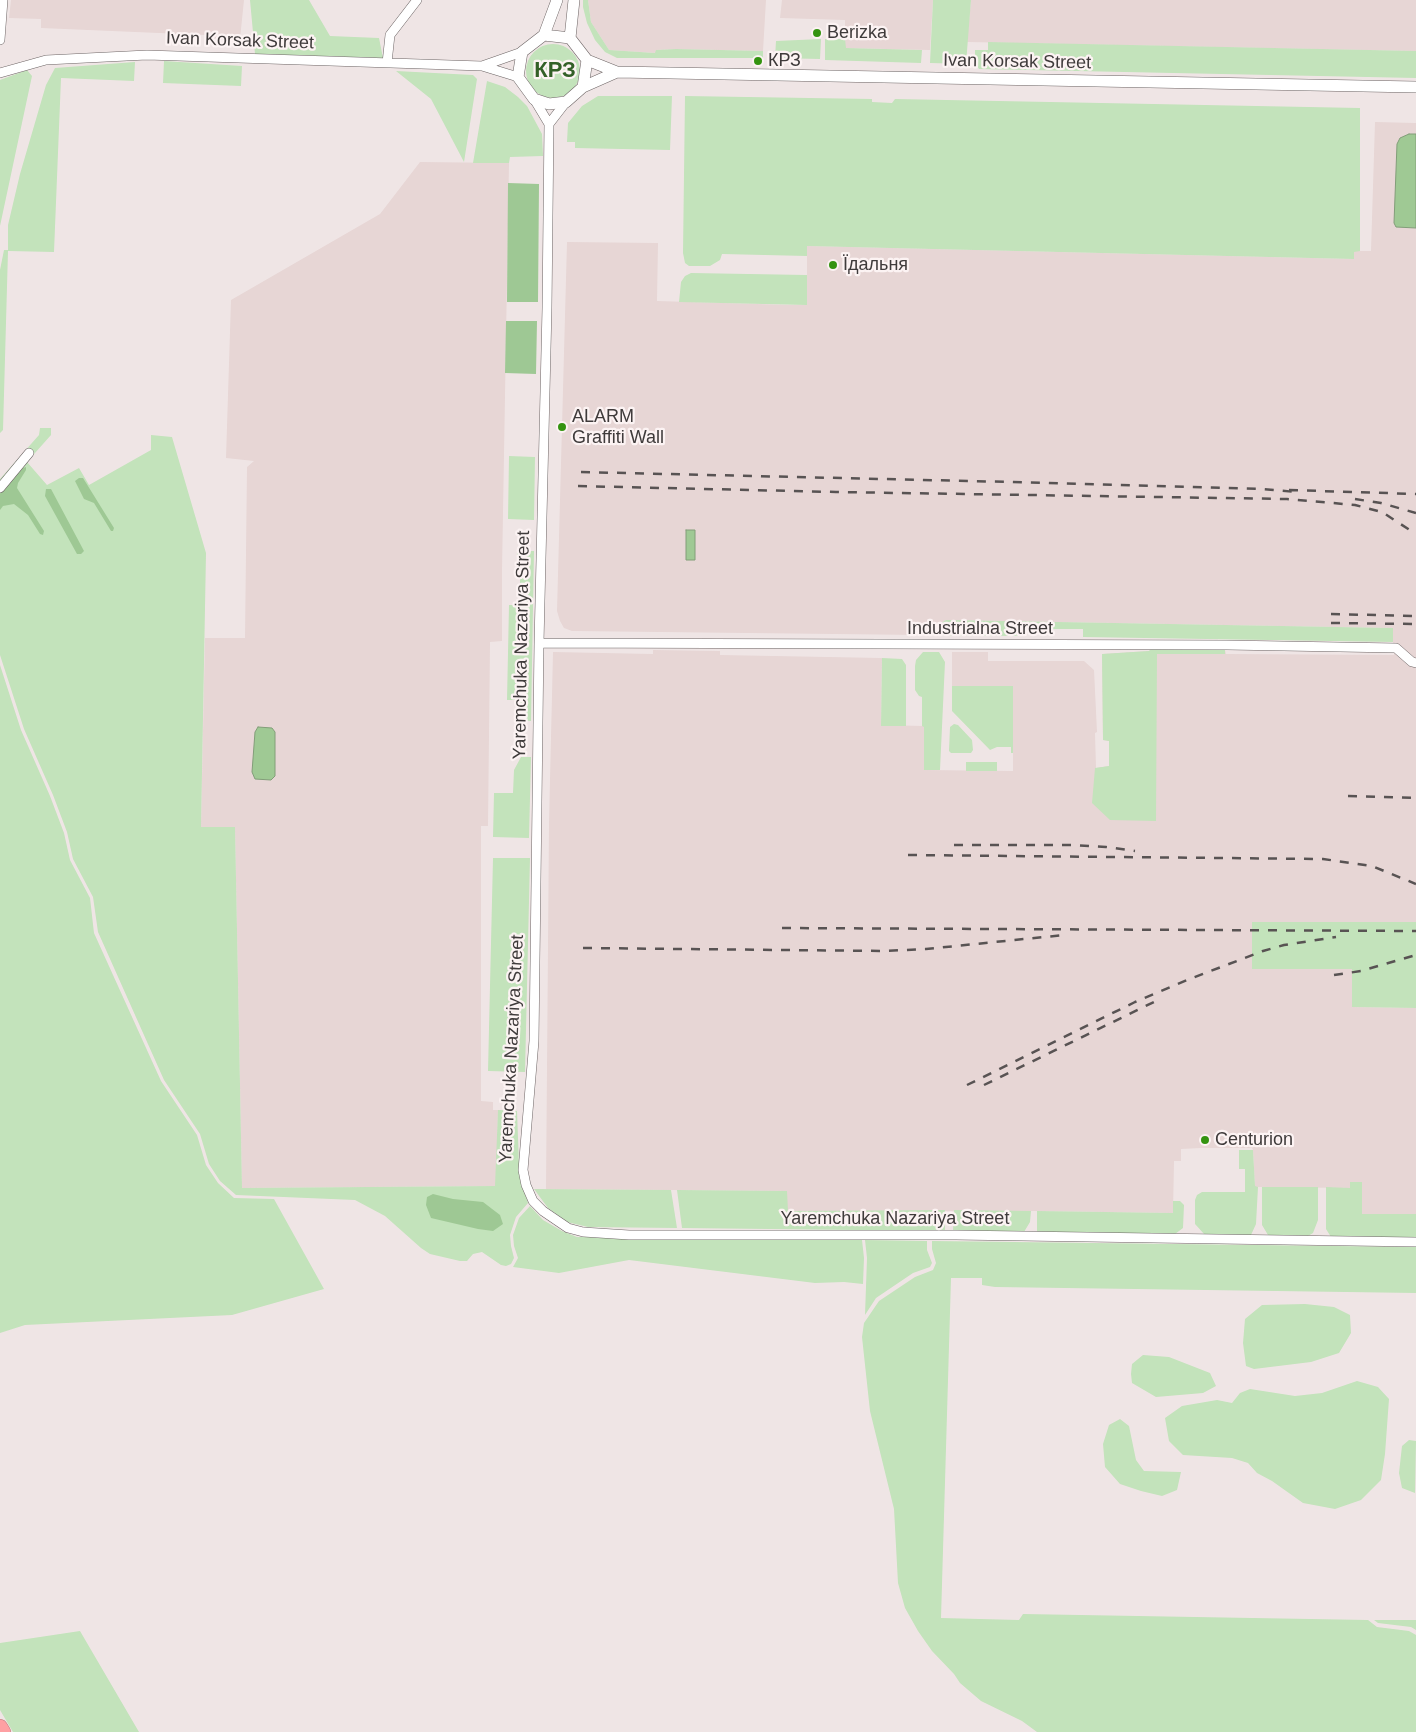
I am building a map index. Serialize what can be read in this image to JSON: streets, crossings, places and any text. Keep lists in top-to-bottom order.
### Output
{
  "streets": {
    "street": ["Ivan Korsak Street", "Industrialna Street", "Yaremchuka Nazariya Street"]
  },
  "crossings": [
    ["Industrialna Street", "Yaremchuka Nazariya Street"]
  ],
  "districts": ["КРЗ"],
  "places": [
    "Berizka",
    "КРЗ",
    "Їдальня",
    "ALARM Graffiti Wall",
    "Centurion"
  ]
}
